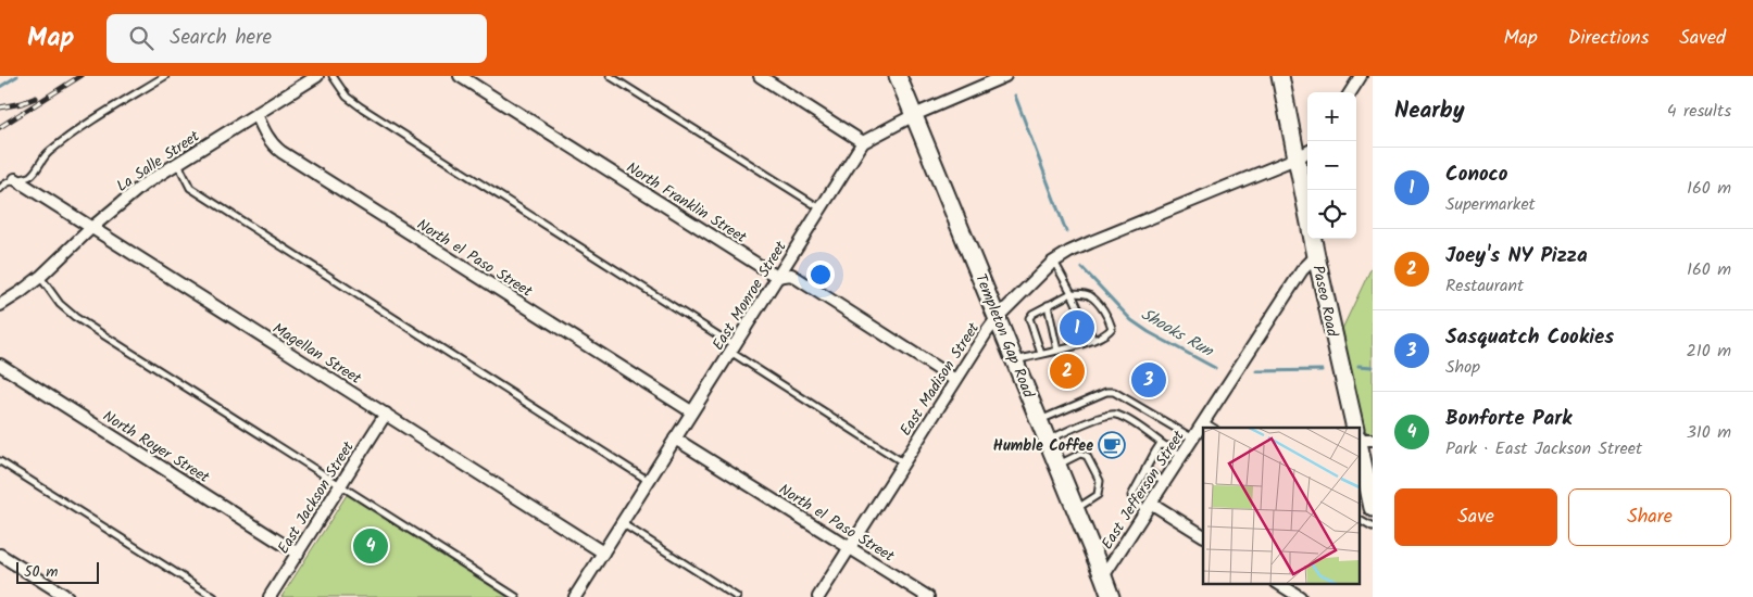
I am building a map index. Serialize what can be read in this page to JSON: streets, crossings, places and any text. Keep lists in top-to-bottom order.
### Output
{
  "streets": {
    "street": [
      "La Salle Street",
      "North Franklin Street",
      "North el Paso Street",
      "East Monroe Street",
      "Paseo Road",
      "Templeton Gap Road",
      "Magellan Street",
      "East Madison Street",
      "North Royer Street",
      "East Jefferson Street",
      "East Jackson Street"
    ]
  },
  "crossings": [
    ["La Salle Street", "North el Paso Street"],
    ["La Salle Street", "Magellan Street"],
    ["North Franklin Street", "East Monroe Street"],
    ["North Franklin Street", "East Madison Street"],
    ["North el Paso Street", "East Monroe Street"],
    ["North el Paso Street", "East Madison Street"],
    ["East Monroe Street", "Templeton Gap Road"],
    ["East Monroe Street", "Magellan Street"],
    ["Paseo Road", "East Madison Street"],
    ["Paseo Road", "East Jefferson Street"],
    ["Templeton Gap Road", "East Madison Street"],
    ["Templeton Gap Road", "East Jefferson Street"],
    ["Magellan Street", "East Jackson Street"],
    ["North Royer Street", "East Jackson Street"]
  ],
  "water": ["Shooks Run"],
  "places": {
    "cafe": ["Humble Coffee"]
  },
  "scale_bar": "50 m",
  "page": {
    "header": "Map",
    "search": "Search here",
    "nav": ["Map", "Directions", "Saved"],
    "heading": ["Nearby", "4 results"],
    "map_buttons": ["+", "−"],
    "list": [
      {
        "mark": "1",
        "name": "Conoco",
        "note": "Supermarket",
        "value": "160 m"
      },
      {
        "mark": "2",
        "name": "Joey's NY Pizza",
        "note": "Restaurant",
        "value": "160 m"
      },
      {
        "mark": "3",
        "name": "Sasquatch Cookies",
        "note": "Shop",
        "value": "210 m"
      },
      {
        "mark": "4",
        "name": "Bonforte Park",
        "note": "Park · East Jackson Street",
        "value": "310 m"
      }
    ],
    "pins": [
      "1",
      "2",
      "3",
      "4"
    ],
    "buttons": ["Save", "Share"],
    "scale": "50 m"
  }
}
